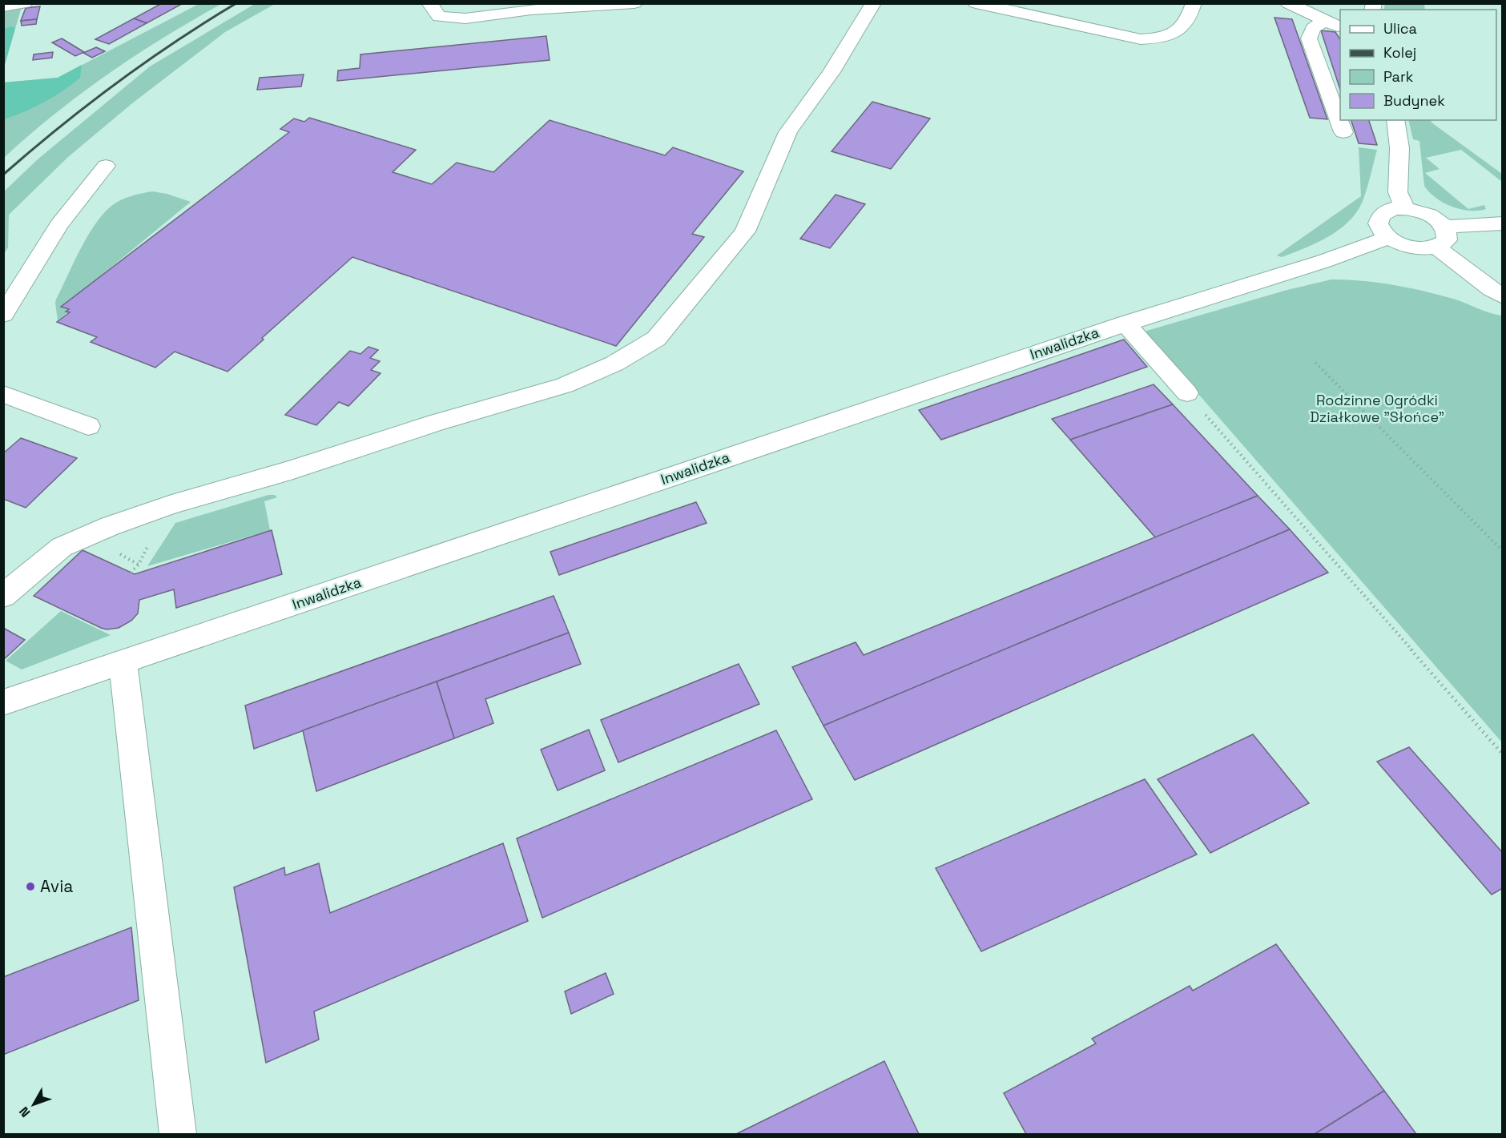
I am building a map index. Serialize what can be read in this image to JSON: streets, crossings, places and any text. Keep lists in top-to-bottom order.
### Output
{
  "streets": {
    "street": ["Inwalidzka"]
  },
  "parks": ["Rodzinne Ogródki Działkowe \"Słońce\""],
  "places": ["Avia"],
  "legend": [
    "Ulica",
    "Kolej",
    "Park",
    "Budynek"
  ],
  "north": "bottom left"
}
